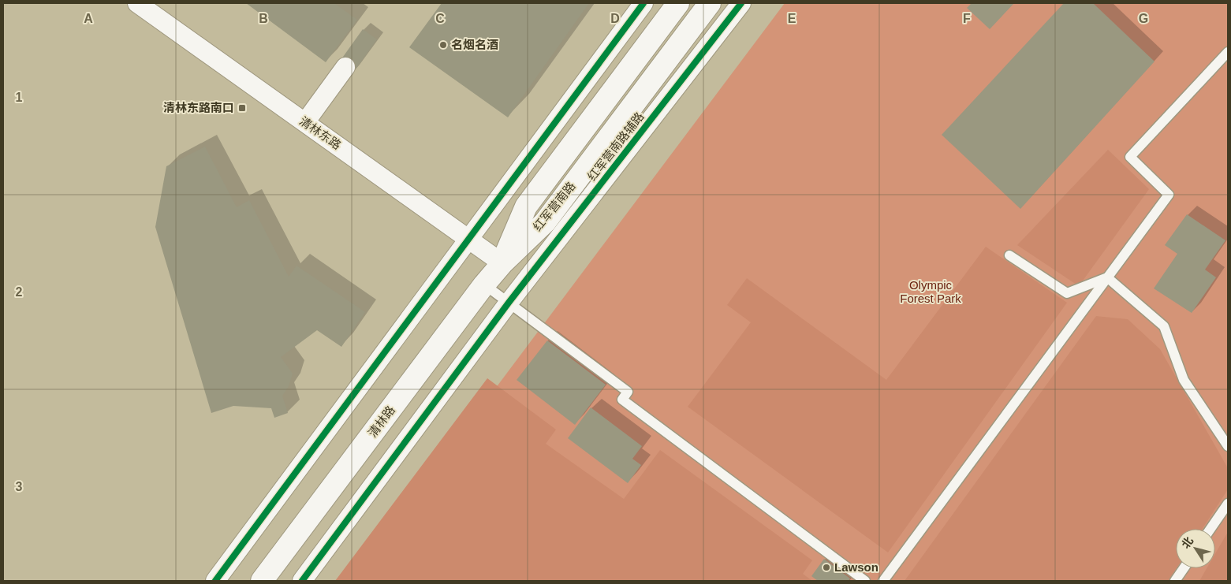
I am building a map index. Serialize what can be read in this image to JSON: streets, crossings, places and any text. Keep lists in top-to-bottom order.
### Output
{
  "streets": {
    "main road": ["红军营南路", "清林路"],
    "street": ["清林东路", "红军营南路辅路"]
  },
  "crossings": [
    ["清林东路", "红军营南路"],
    ["清林东路", "清林路"],
    ["红军营南路", "清林路"]
  ],
  "parks": ["Olympic Forest Park"],
  "places": {
    "other": ["名烟名酒", "Lawson"],
    "transit": ["清林东路南口"]
  },
  "north": "top left",
  "grid": {
    "columns": [
      "A",
      "B",
      "C",
      "D",
      "E",
      "F",
      "G"
    ],
    "rows": ["1", "2", "3"]
  }
}
